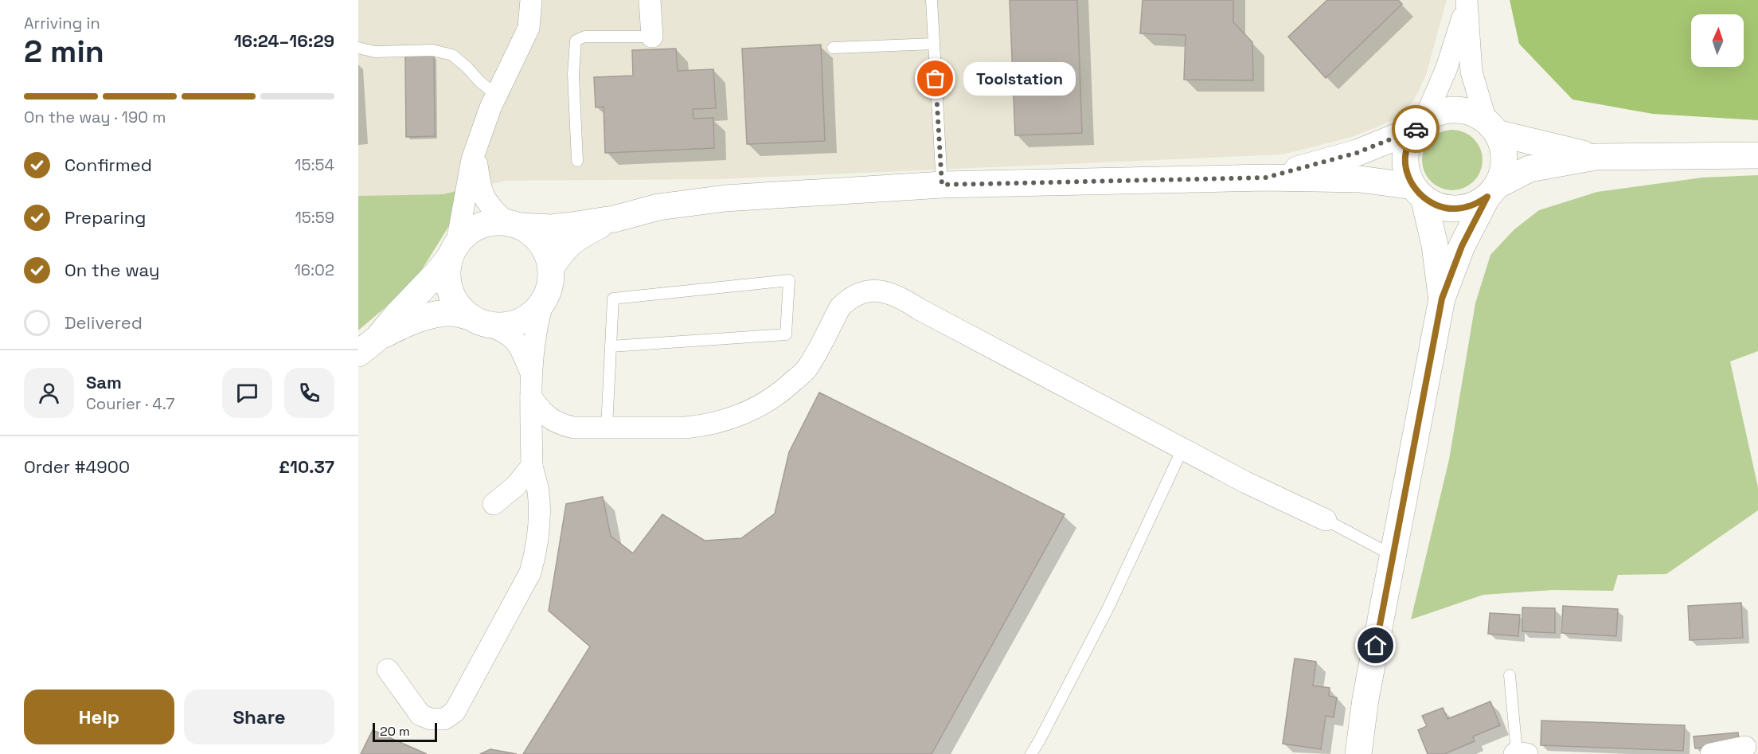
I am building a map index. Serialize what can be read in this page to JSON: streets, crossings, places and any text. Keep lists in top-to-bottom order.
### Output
{
  "places": ["Toolstation"],
  "scale_bar": "20 m",
  "north": "top",
  "page": {
    "heading": ["2 min", "Arriving in", "16:24–16:29"],
    "panel": [
      "Sam",
      "Courier · 4.7",
      "Order #4900",
      "£10.37"
    ],
    "bubble": "Toolstation",
    "bar": "On the way · 190 m",
    "list": [
      ["Confirmed", "15:54"],
      ["Preparing", "15:59"],
      ["On the way", "16:02"],
      "Delivered"
    ],
    "buttons": ["Help", "Share"],
    "scale": "20 m"
  }
}
